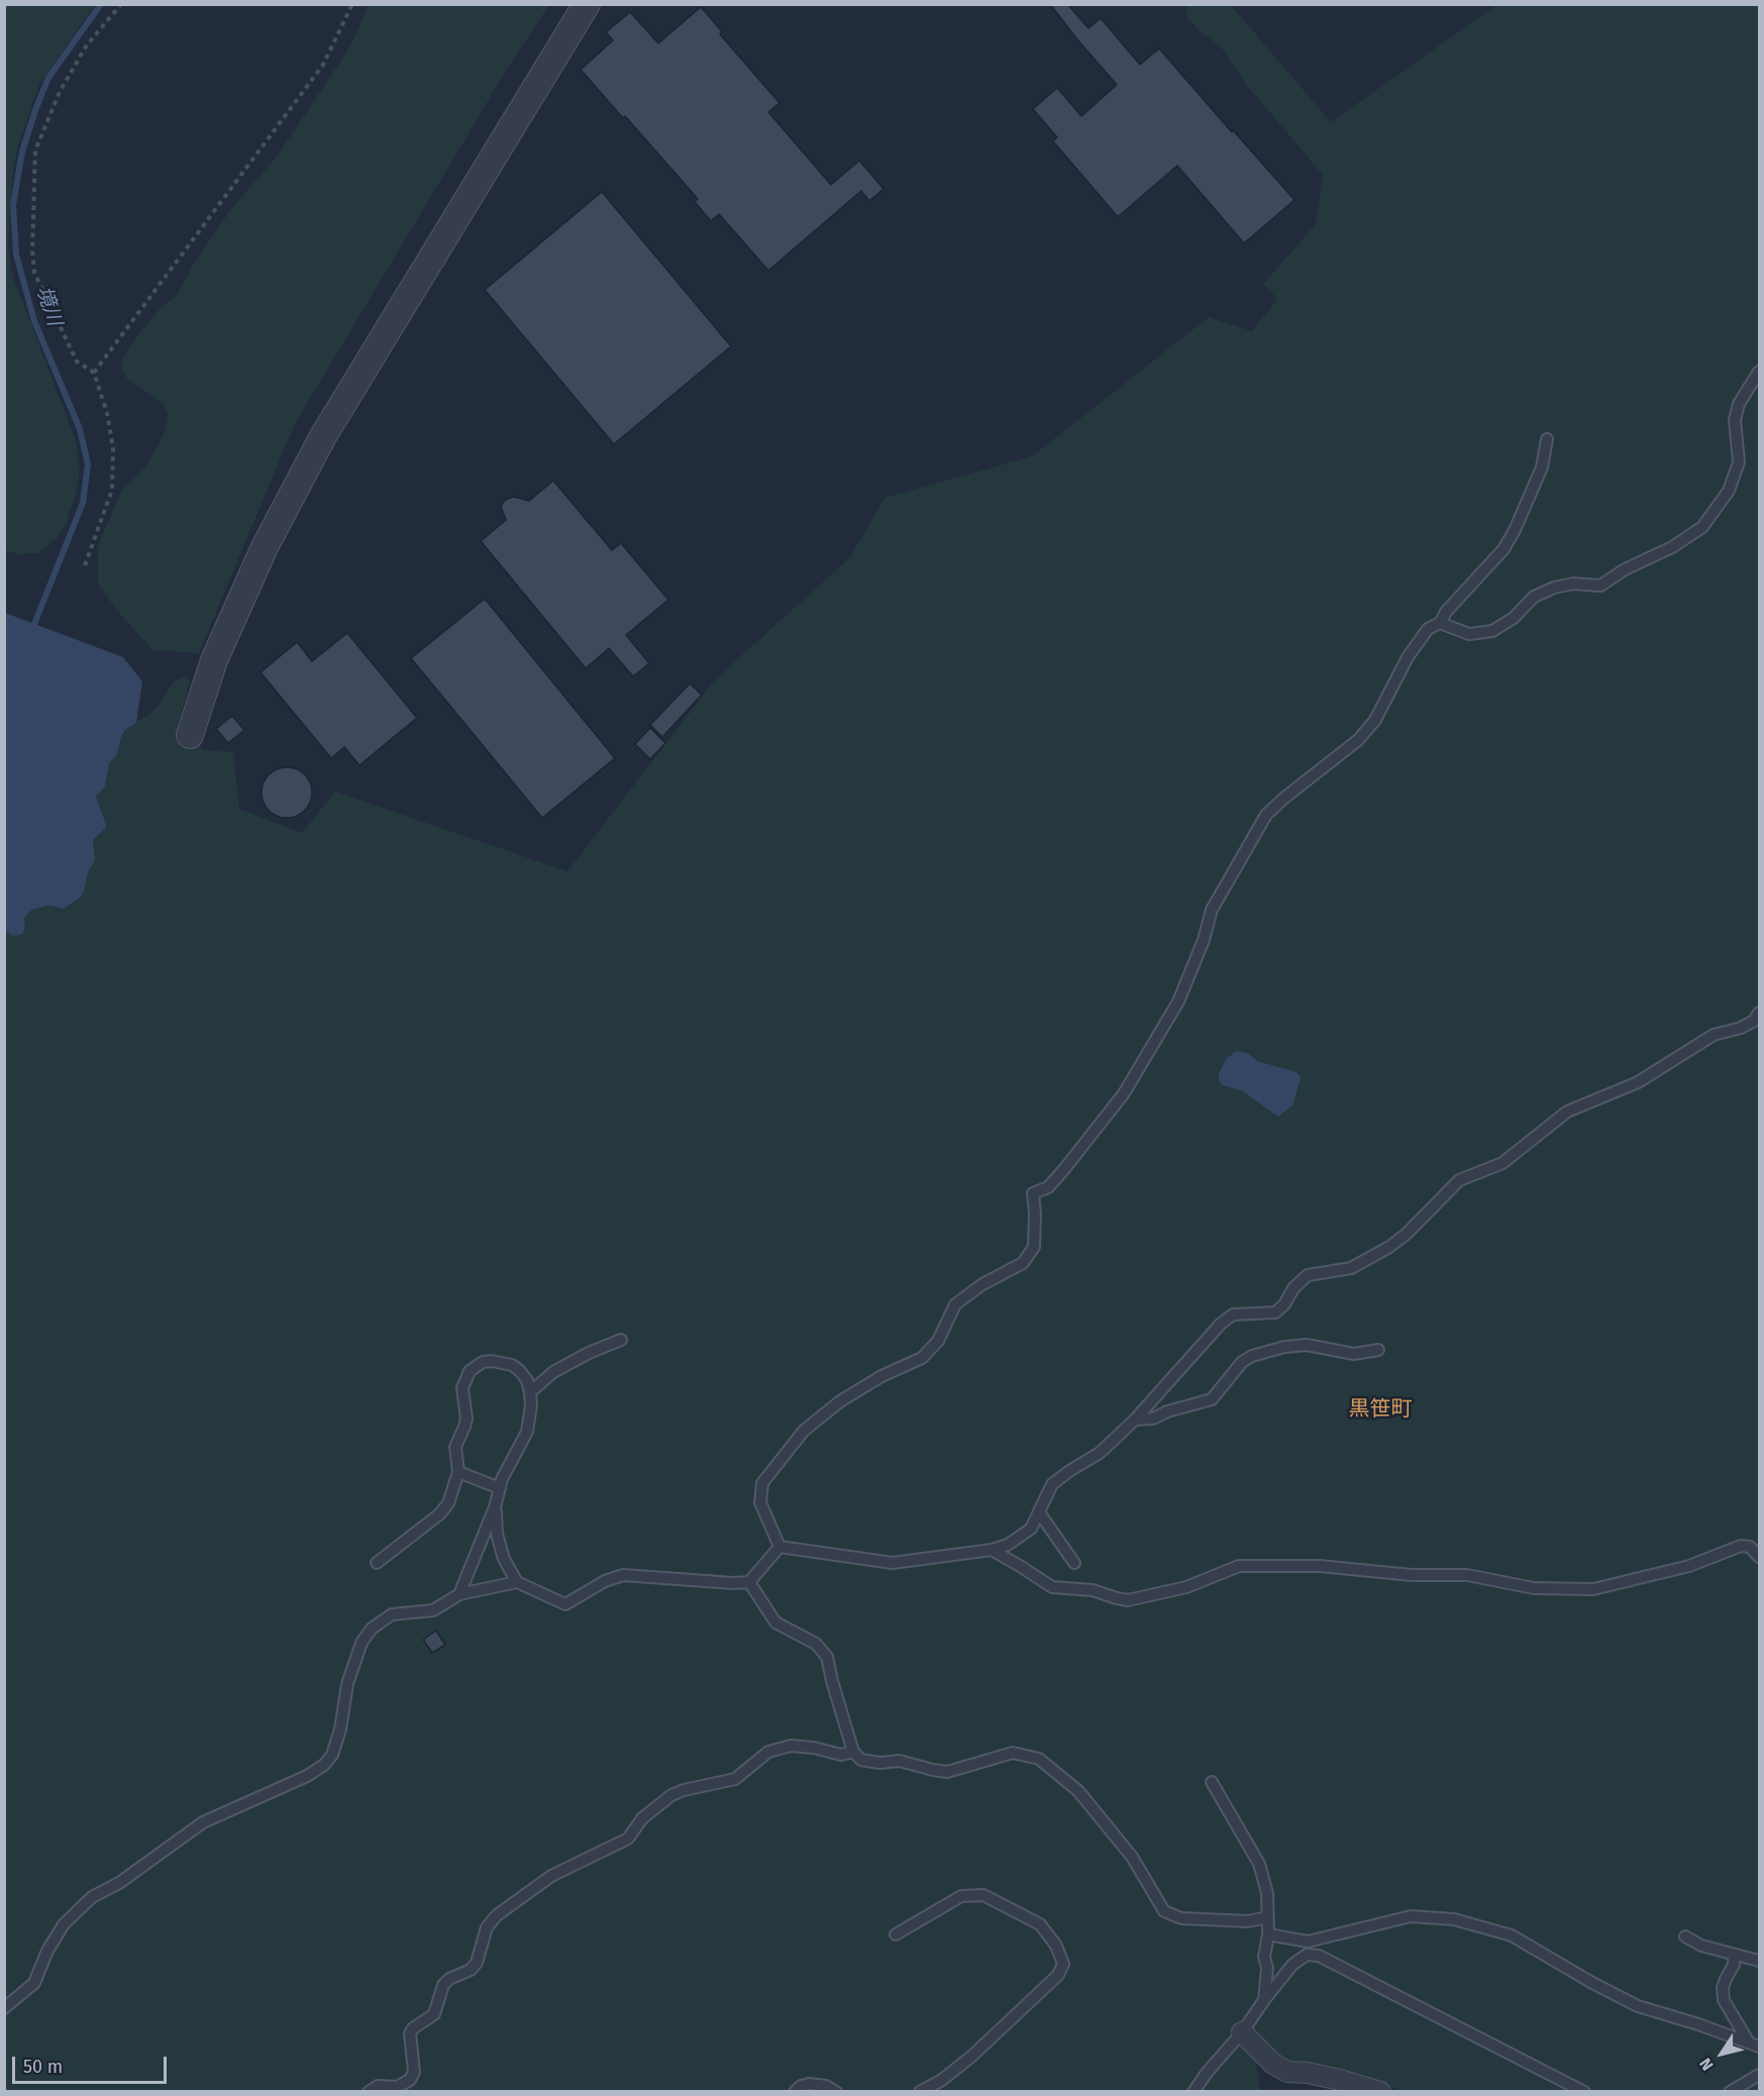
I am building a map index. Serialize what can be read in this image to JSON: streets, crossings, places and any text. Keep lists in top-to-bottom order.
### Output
{
  "districts": ["黒笹町"],
  "water": ["境川"],
  "scale_bar": "50 m",
  "north": "bottom left"
}
